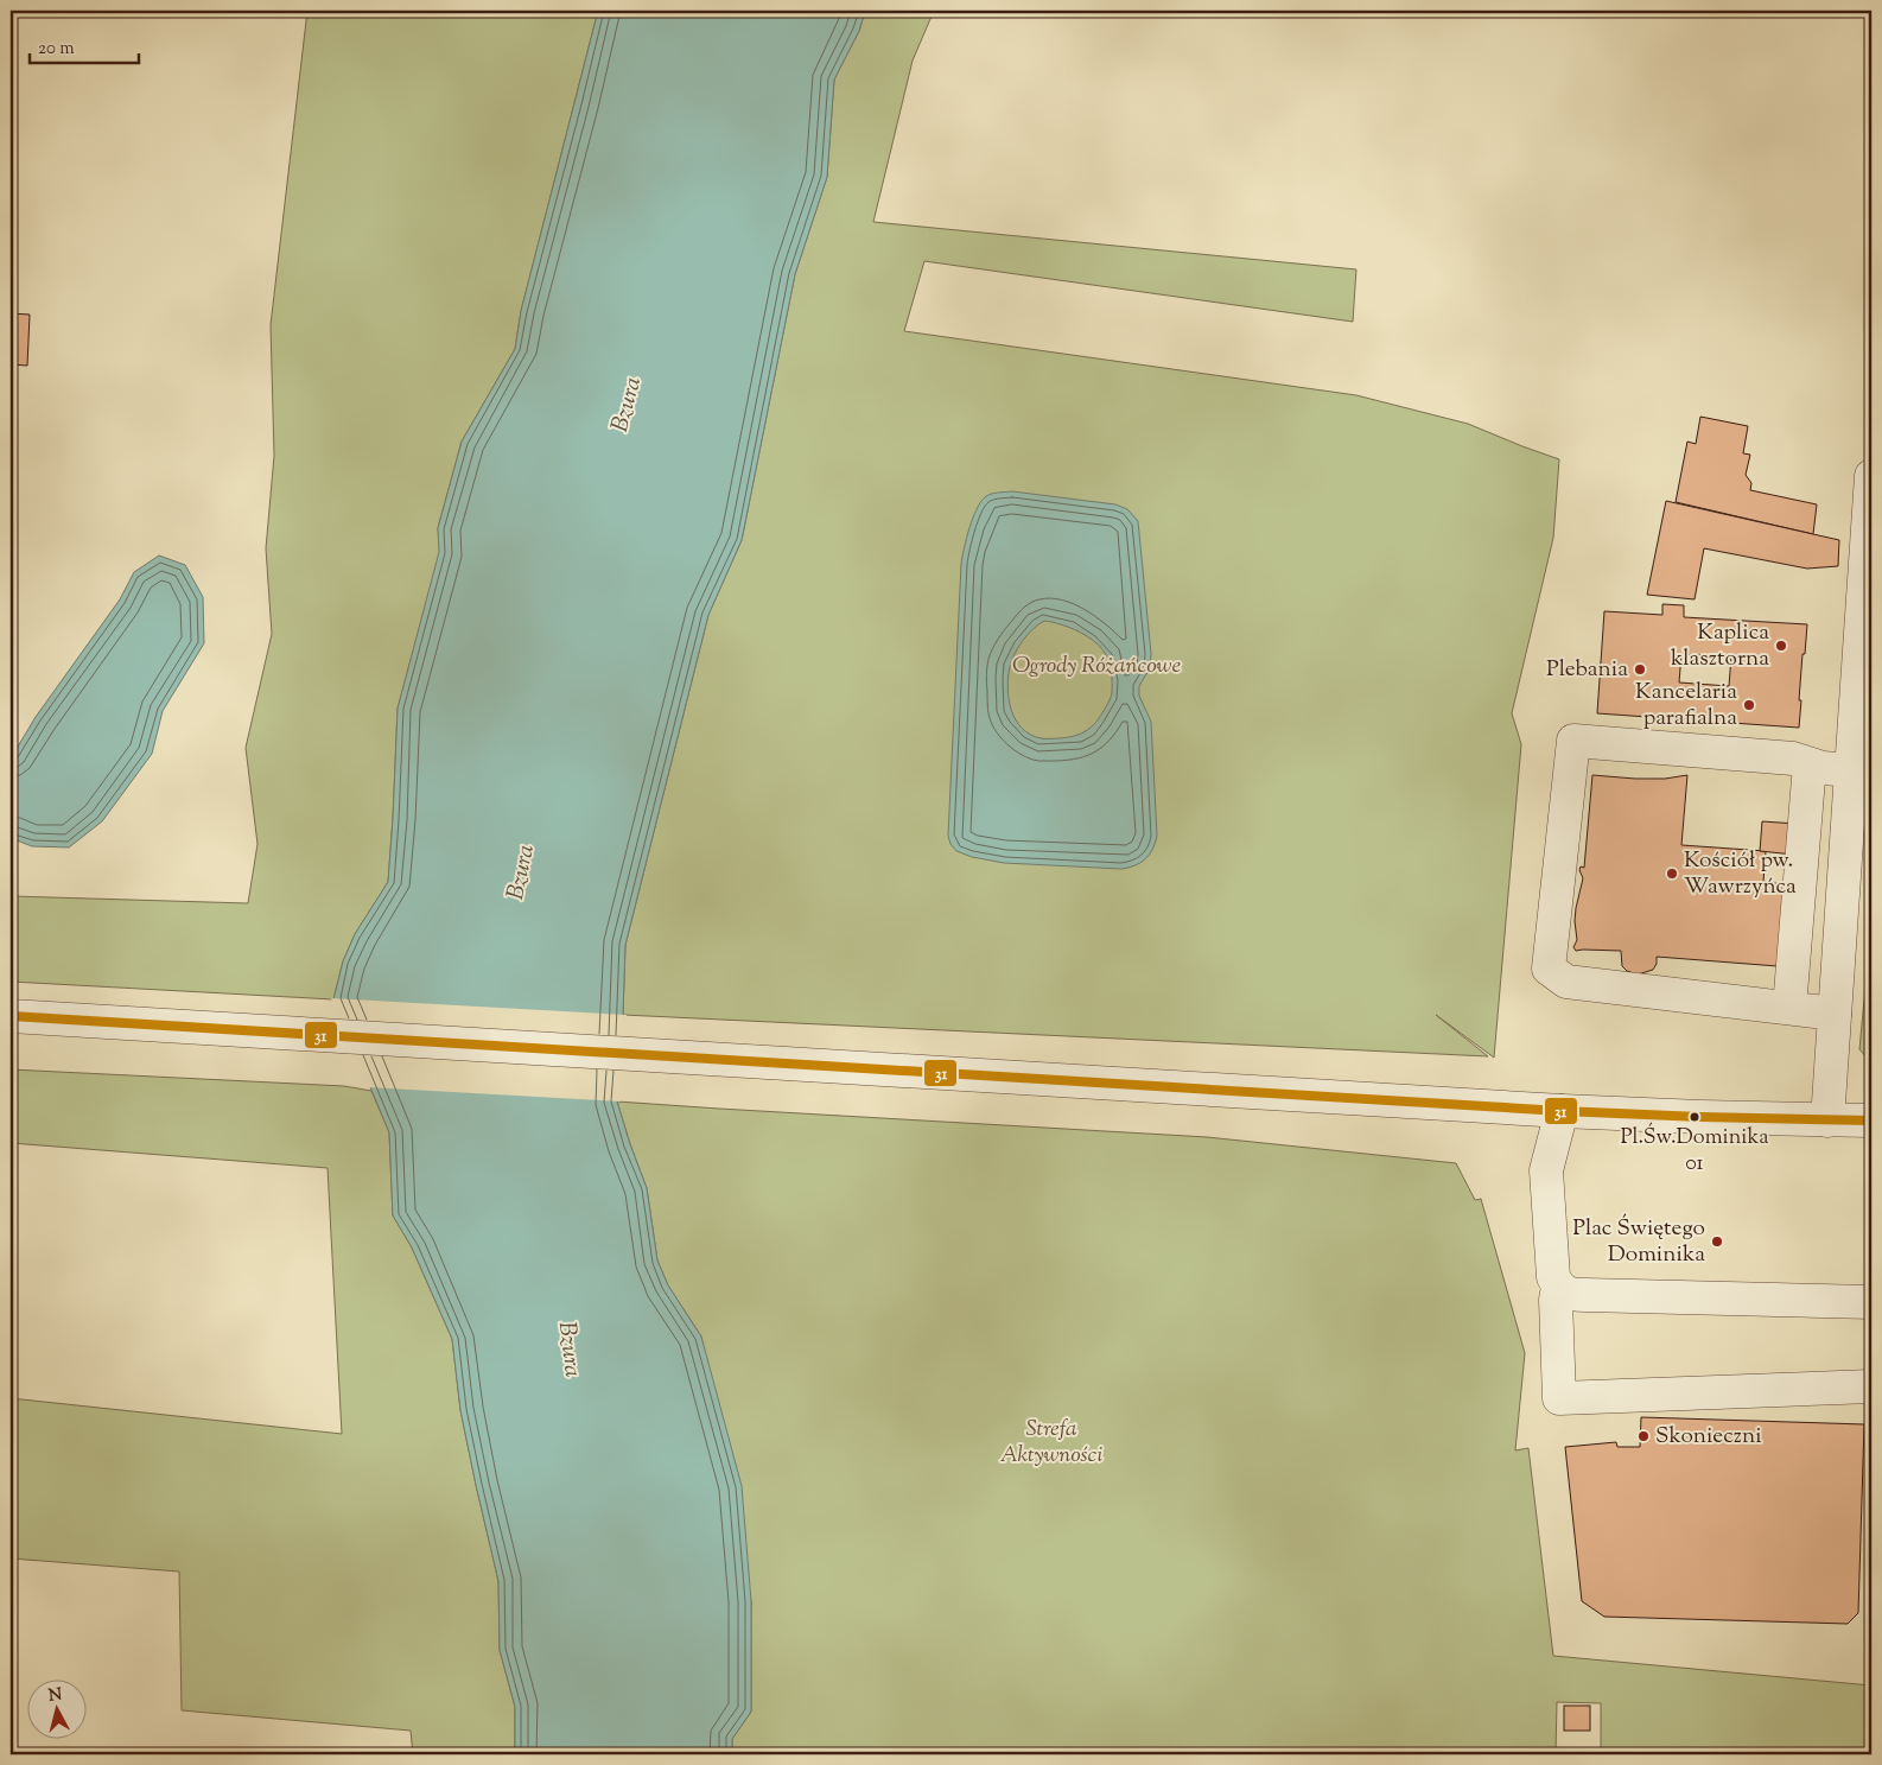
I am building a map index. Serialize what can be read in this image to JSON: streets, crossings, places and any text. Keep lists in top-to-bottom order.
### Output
{
  "water": ["Bzura"],
  "parks": ["Ogrody Różańcowe", "Strefa Aktywności"],
  "places": [
    "Kaplica klasztorna",
    "Plebania",
    "Kancelaria parafialna",
    "Kościół pw. Wawrzyńca",
    "Pl.Św.Dominika 01",
    "Plac Świętego Dominika",
    "Skonieczni"
  ],
  "lines": ["transit line 31"],
  "scale_bar": "20 m",
  "north": "top"
}
